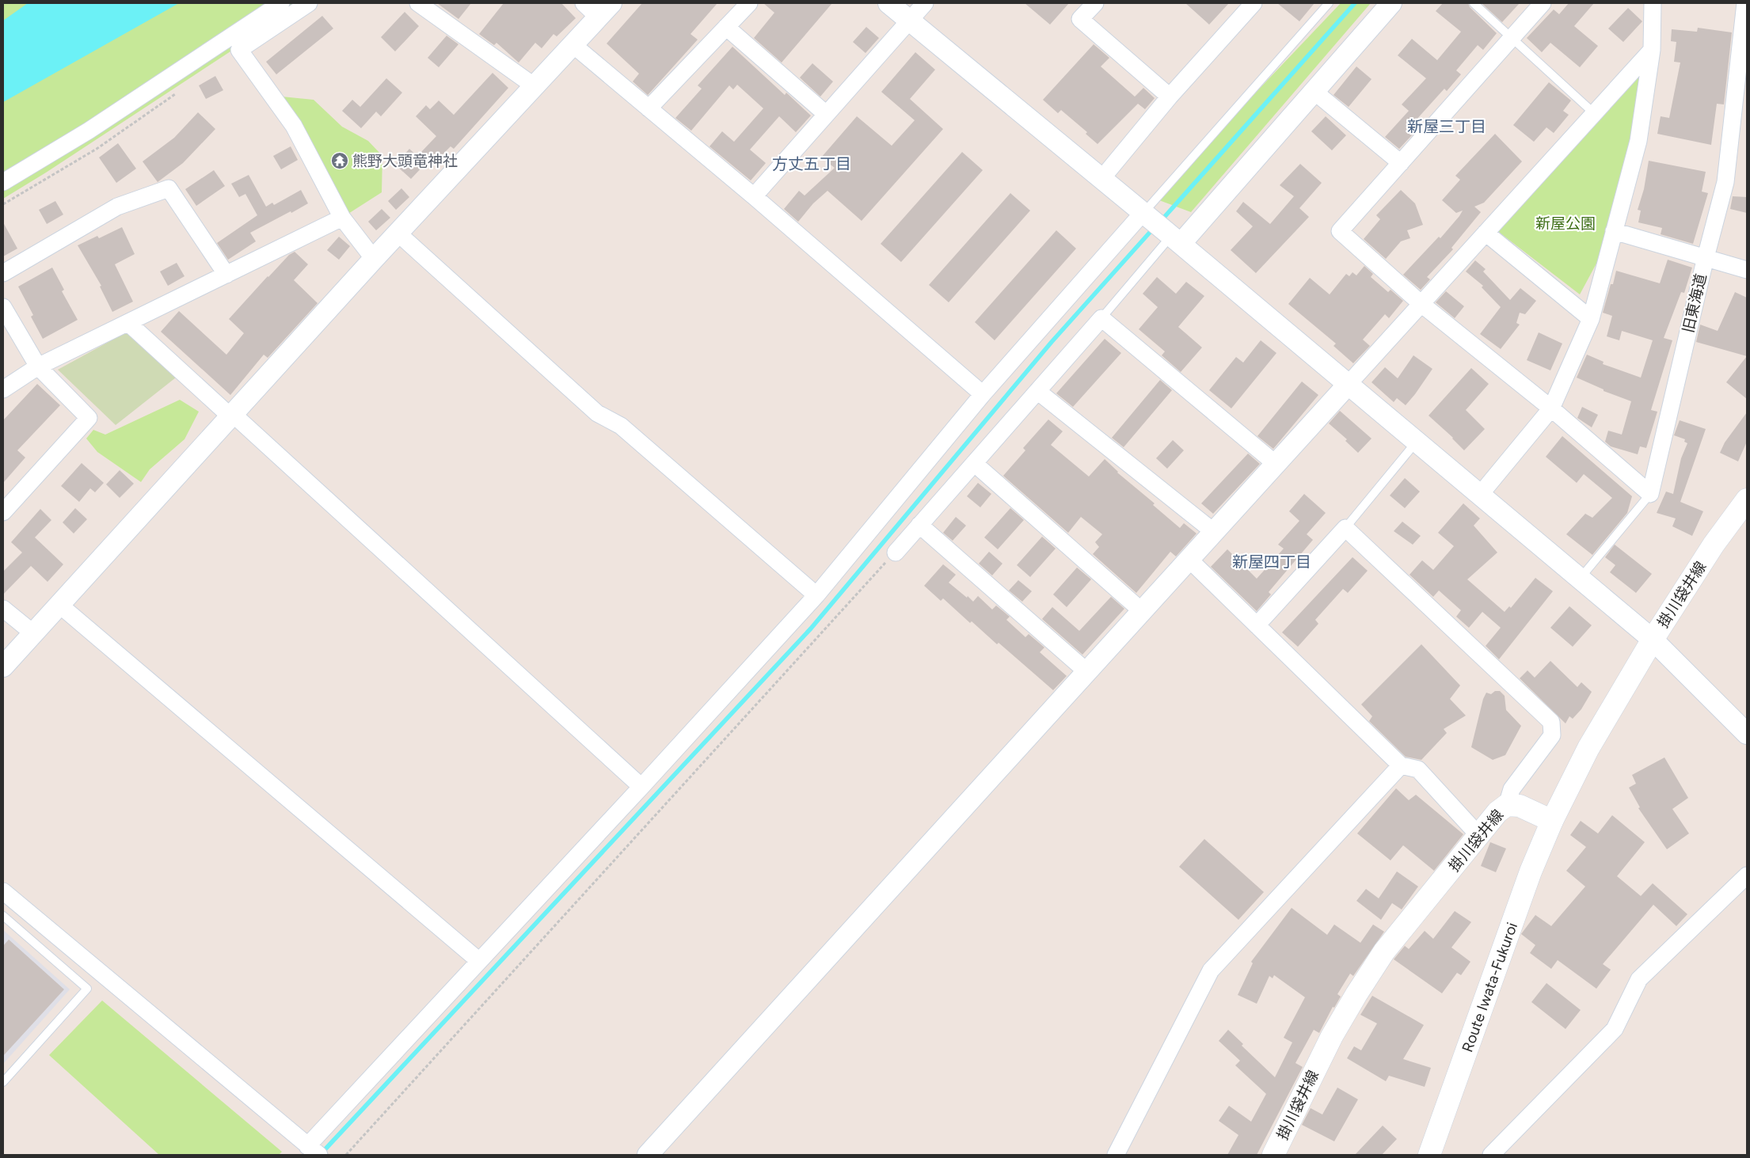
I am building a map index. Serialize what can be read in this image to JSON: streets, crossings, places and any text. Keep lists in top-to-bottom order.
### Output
{
  "streets": {
    "main road": ["掛川袋井線", "Route Iwata-Fukuroi"],
    "street": ["旧東海道"]
  },
  "crossings": [
    ["掛川袋井線", "Route Iwata-Fukuroi"]
  ],
  "districts": ["新屋三丁目", "方丈五丁目", "新屋四丁目"],
  "parks": ["新屋公園"],
  "places": {
    "temple": ["熊野大頭竜神社"]
  }
}
